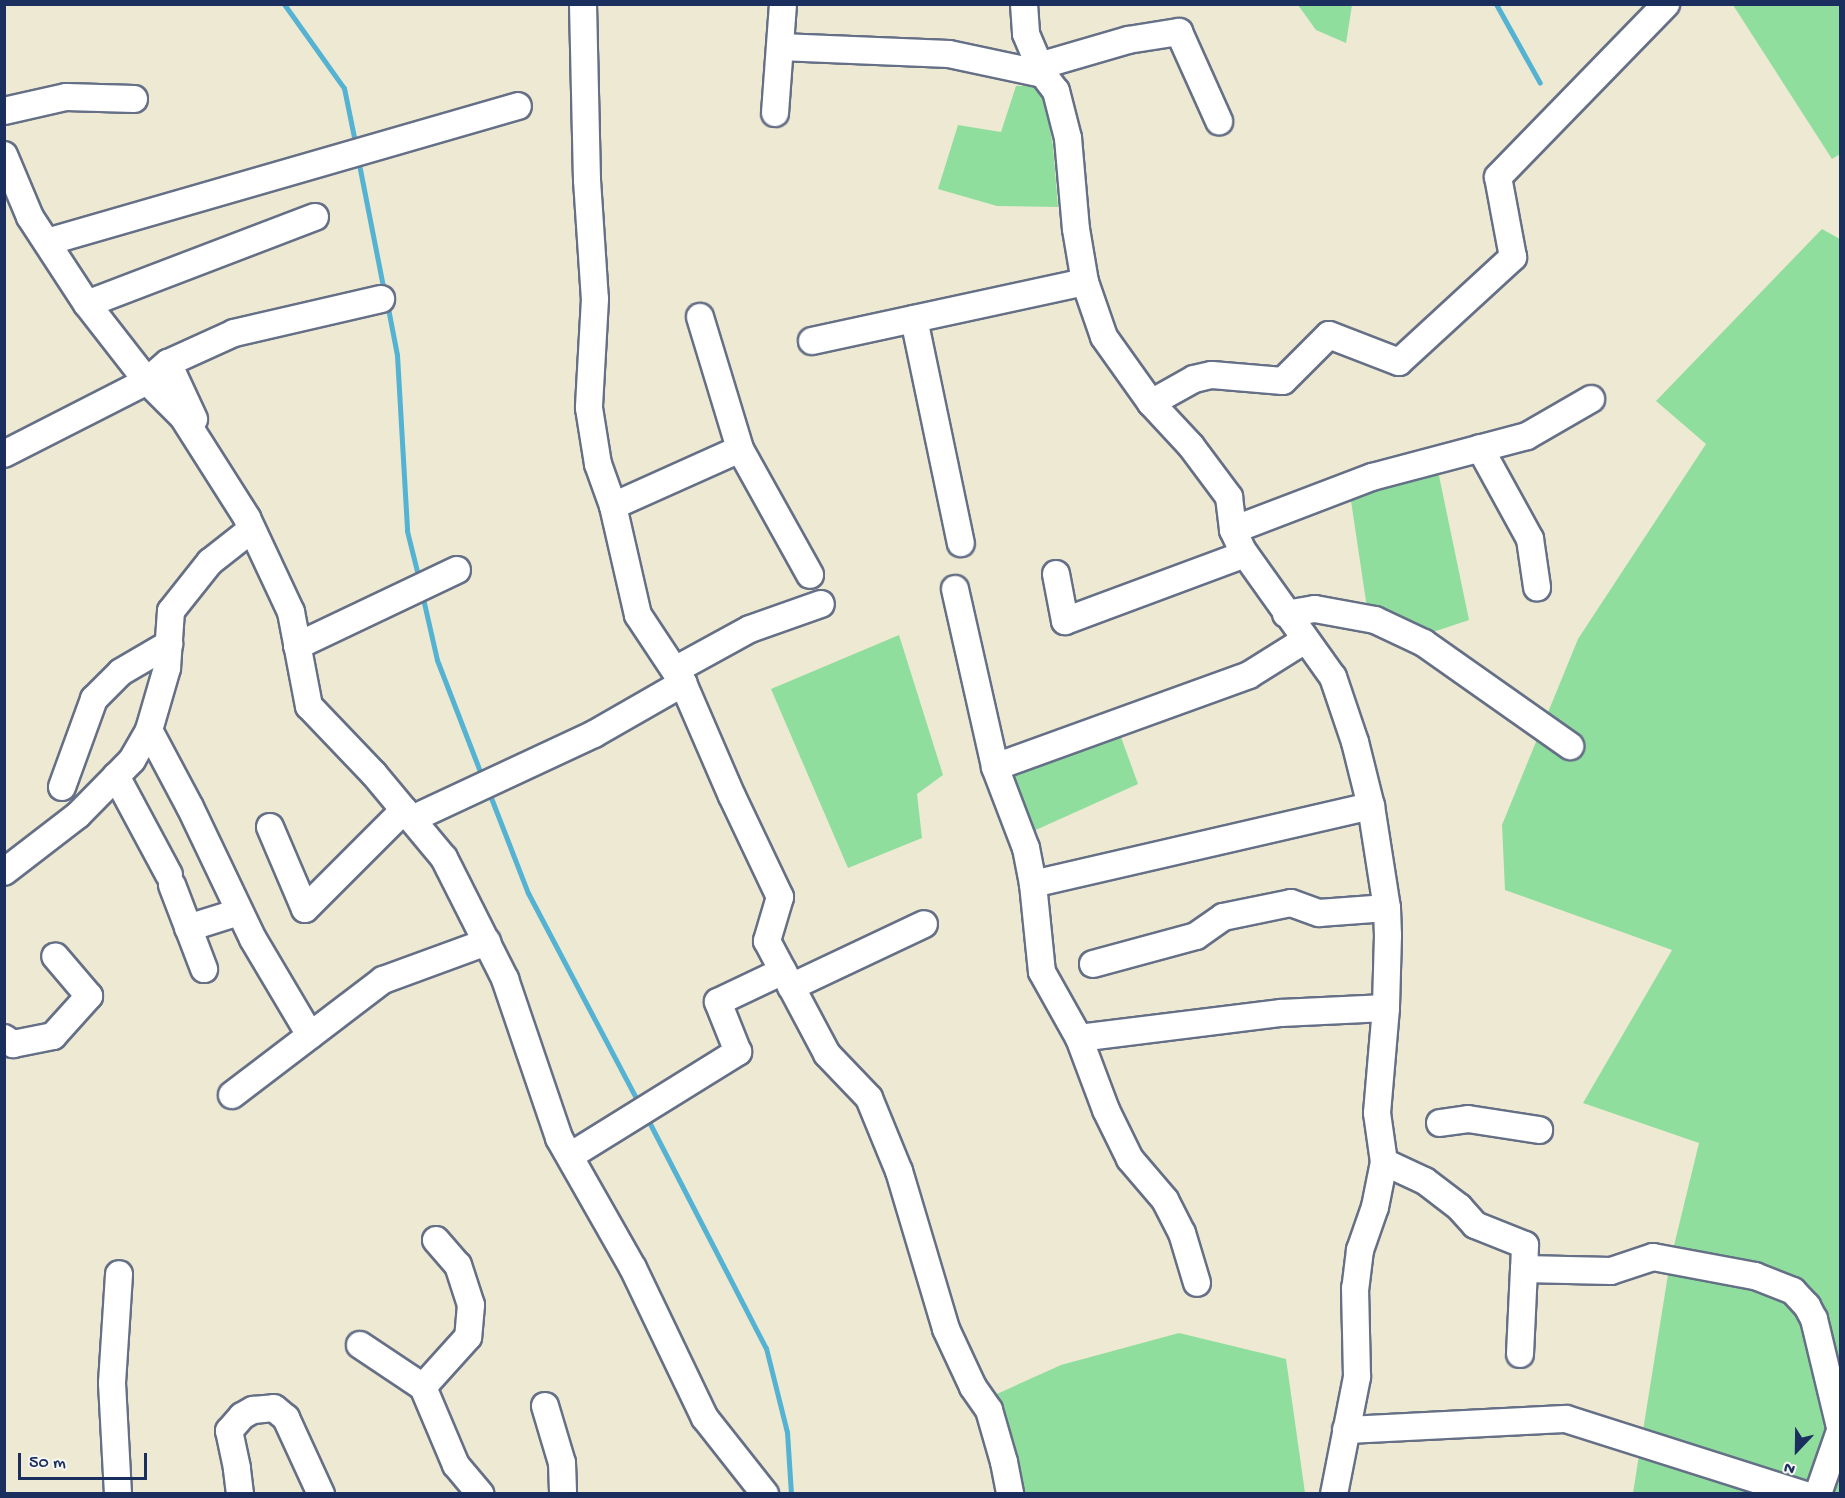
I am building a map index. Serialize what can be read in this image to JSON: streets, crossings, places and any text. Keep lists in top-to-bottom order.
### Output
{
  "scale_bar": "50 m",
  "north": "bottom"
}
